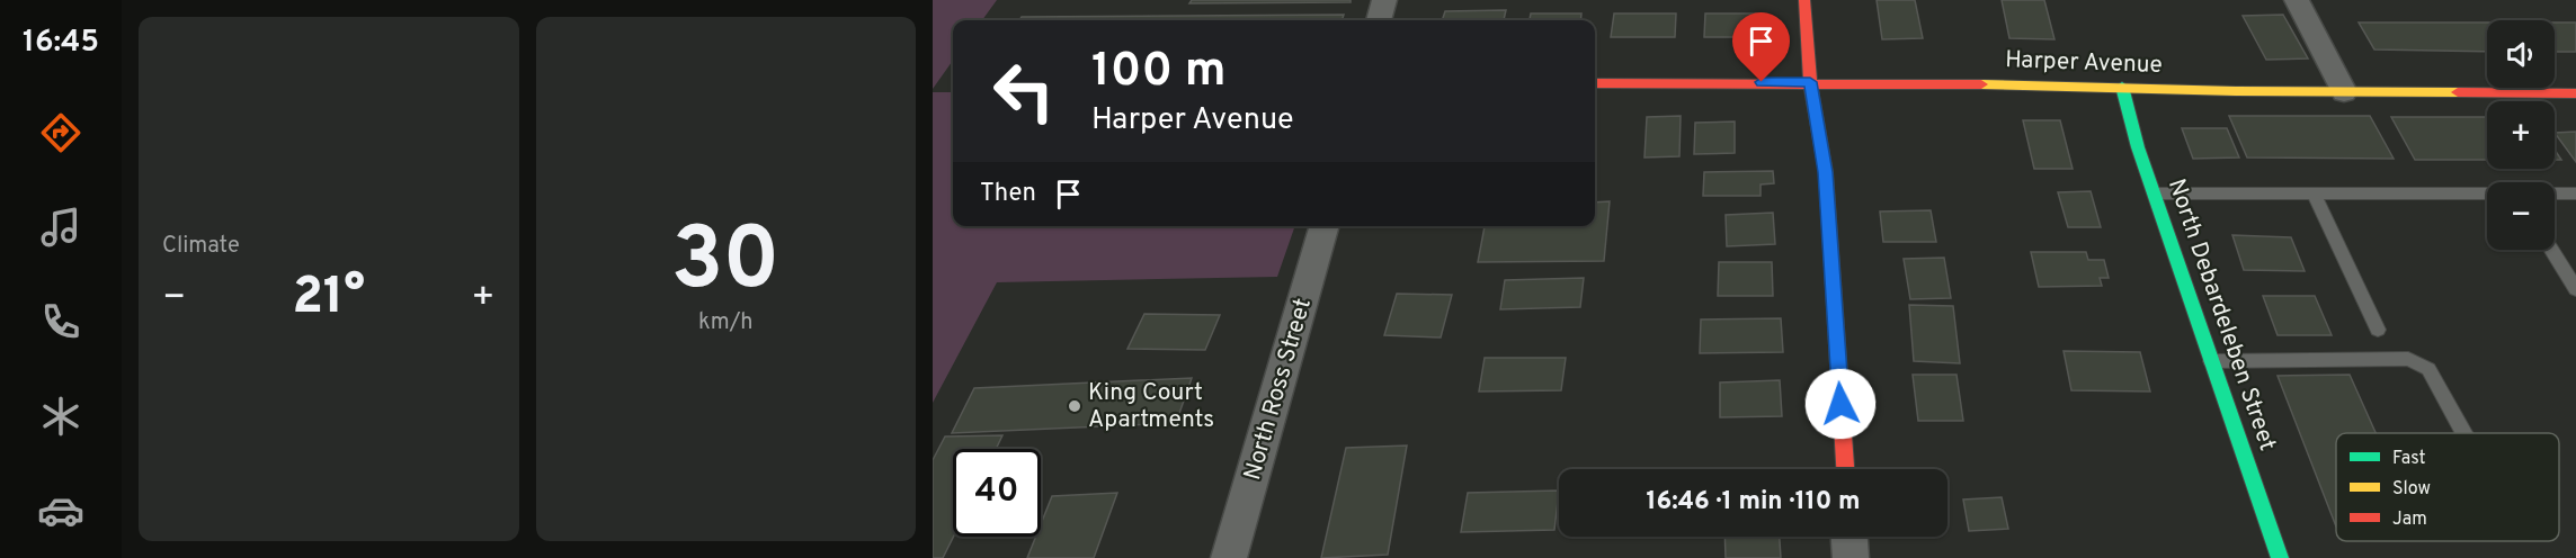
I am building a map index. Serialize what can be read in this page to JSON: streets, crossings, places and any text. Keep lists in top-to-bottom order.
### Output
{
  "streets": {
    "street": ["Harper Avenue", "North Debardeleben Street", "North Ross Street"]
  },
  "crossings": [
    ["Harper Avenue", "North Debardeleben Street"]
  ],
  "places": ["King Court Apartments"],
  "legend": ["Fast", "Slow", "Jam"],
  "page": {
    "tabs": "16:45",
    "tile": [
      "Climate",
      ["30", "km/h"]
    ],
    "map_buttons": ["+", "−"],
    "turn": ["100 m", "Harper Avenue"],
    "then": "Then",
    "heat": ["−", "21°", "+"],
    "limit": "40",
    "trip": "16:46 · 1 min · 110 m"
  }
}
